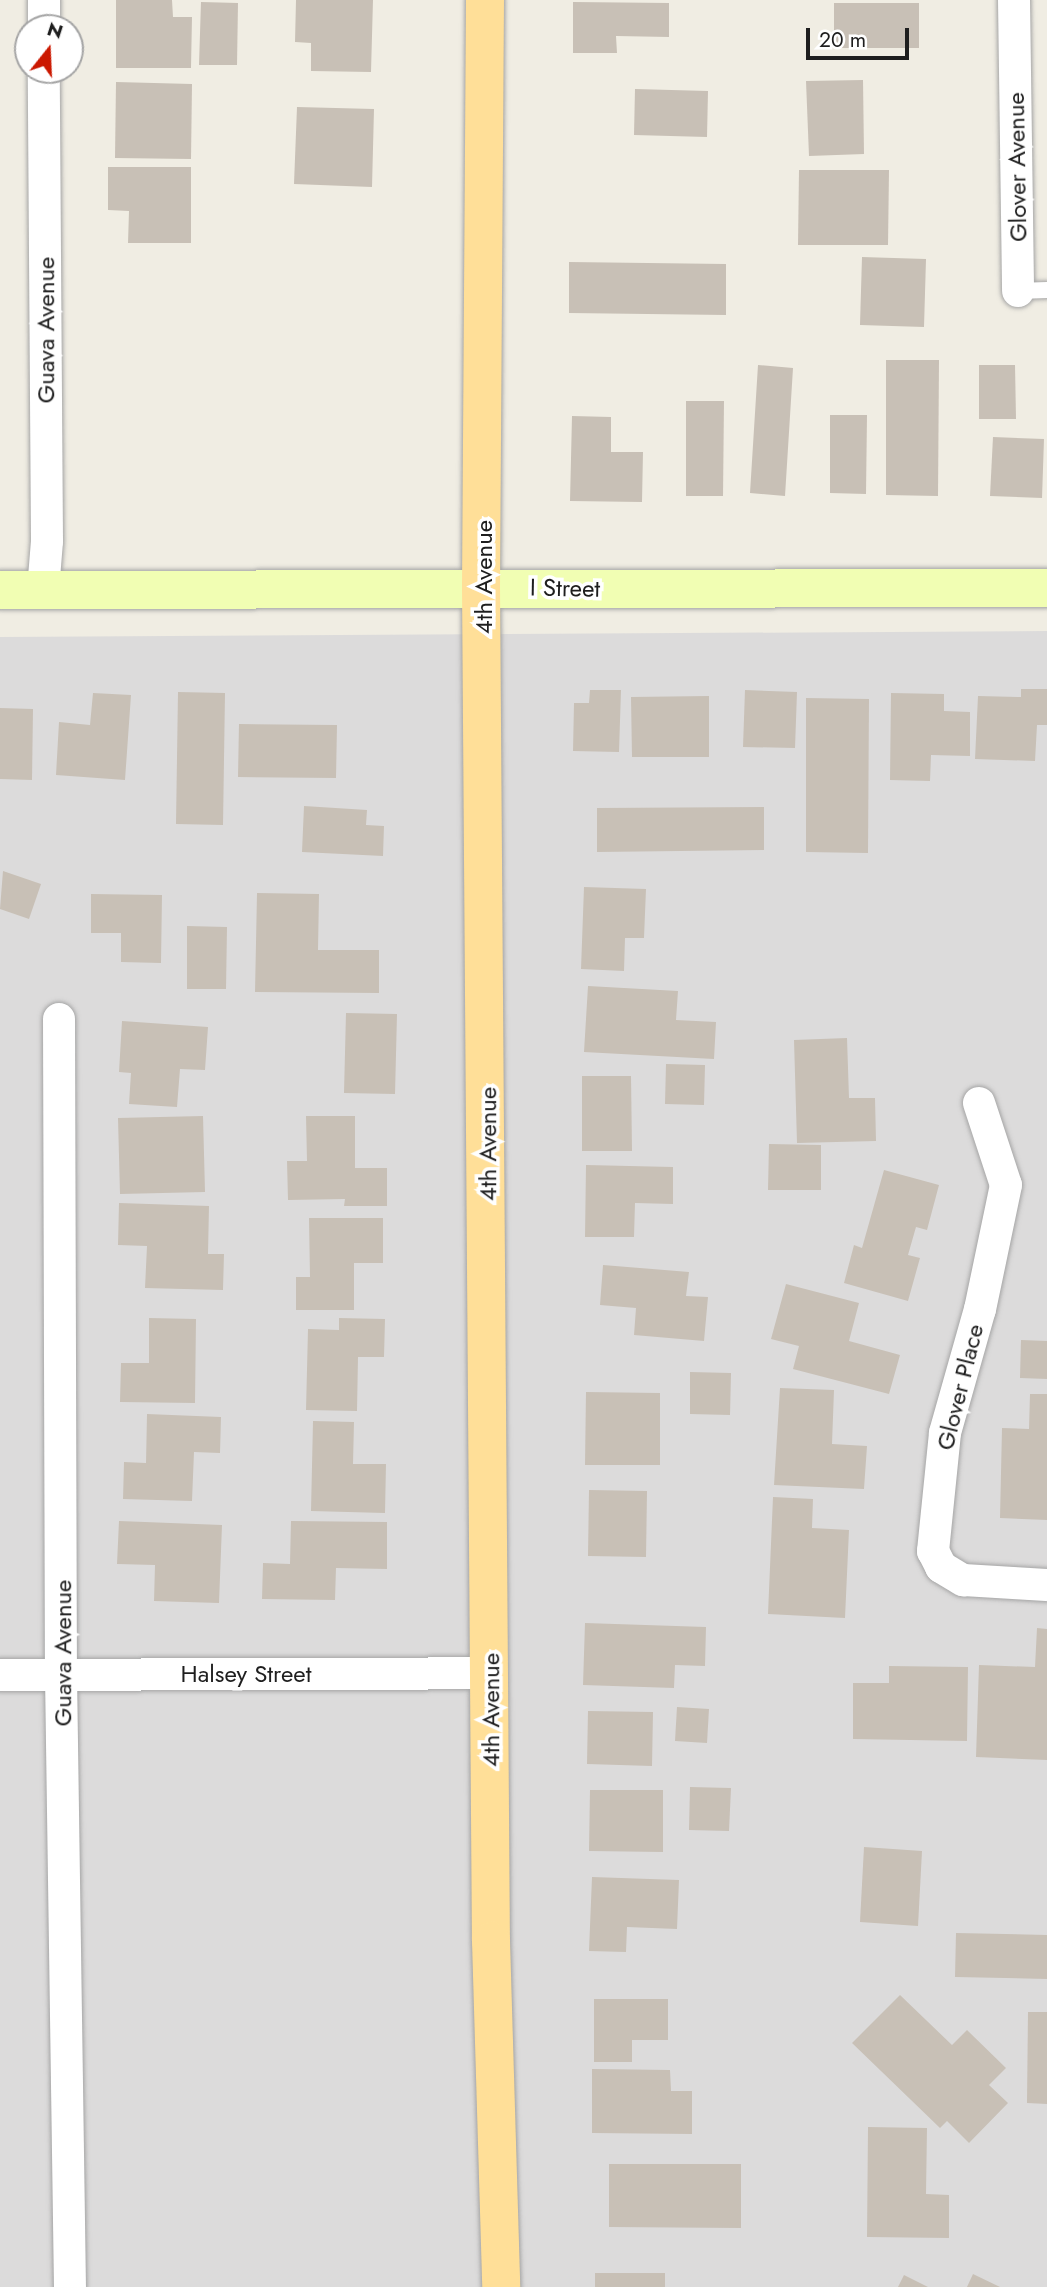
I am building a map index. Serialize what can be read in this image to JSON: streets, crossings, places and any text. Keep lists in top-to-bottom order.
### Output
{
  "streets": {
    "main road": ["4th Avenue"],
    "street": [
      "Glover Avenue",
      "Guava Avenue",
      "I Street",
      "Glover Place",
      "Halsey Street"
    ]
  },
  "crossings": [
    ["Guava Avenue", "I Street"],
    ["Guava Avenue", "Halsey Street"],
    ["4th Avenue", "I Street"],
    ["4th Avenue", "Halsey Street"]
  ],
  "scale_bar": "20 m",
  "north": "top"
}
